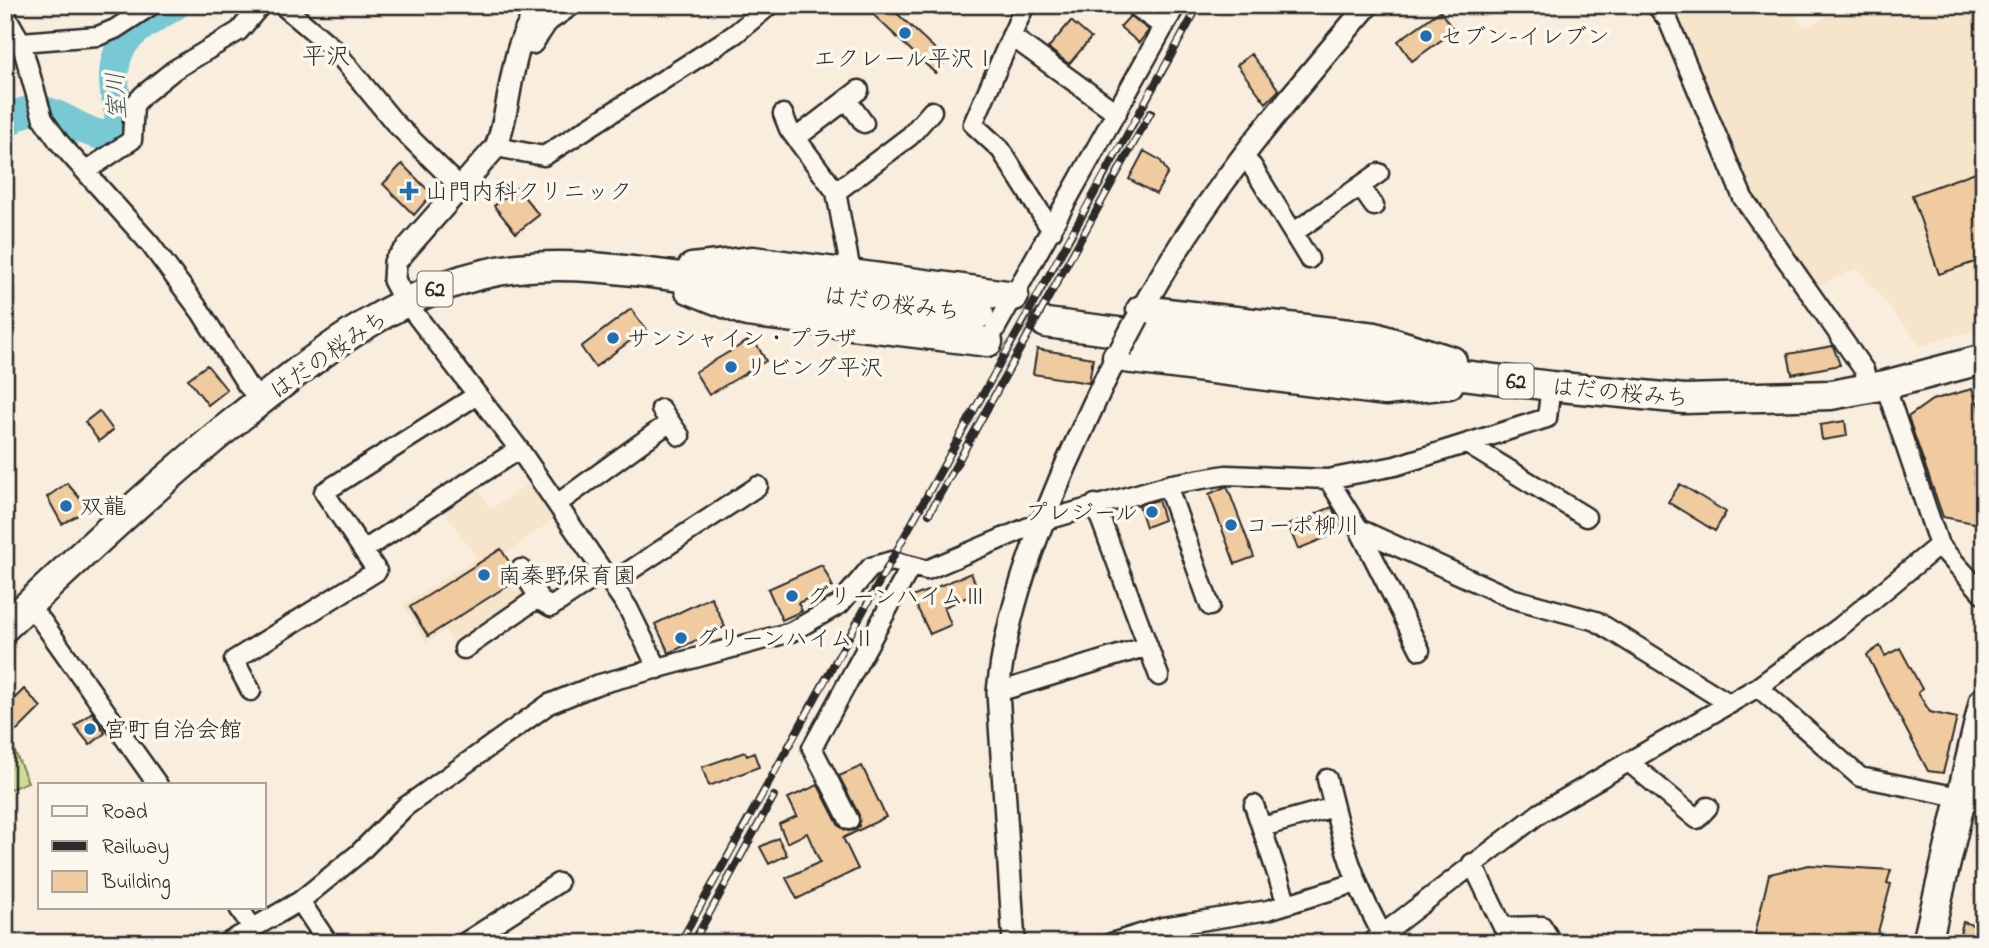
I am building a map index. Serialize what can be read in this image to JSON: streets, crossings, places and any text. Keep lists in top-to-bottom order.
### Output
{
  "streets": {
    "main road": ["62", "はだの桜みち"]
  },
  "districts": ["平沢"],
  "water": ["室川"],
  "places": {
    "other": [
      "エクレール平沢Ⅰ",
      "セブン-イレブン",
      "サンシャイン・プラザ",
      "リビング平沢",
      "双龍",
      "プレジール",
      "コーポ柳川",
      "南秦野保育園",
      "グリーンハイムⅢ",
      "グリーンハイムⅡ",
      "宮町自治会館"
    ],
    "health": ["山門内科クリニック"]
  },
  "legend": ["Road", "Railway", "Building"]
}
